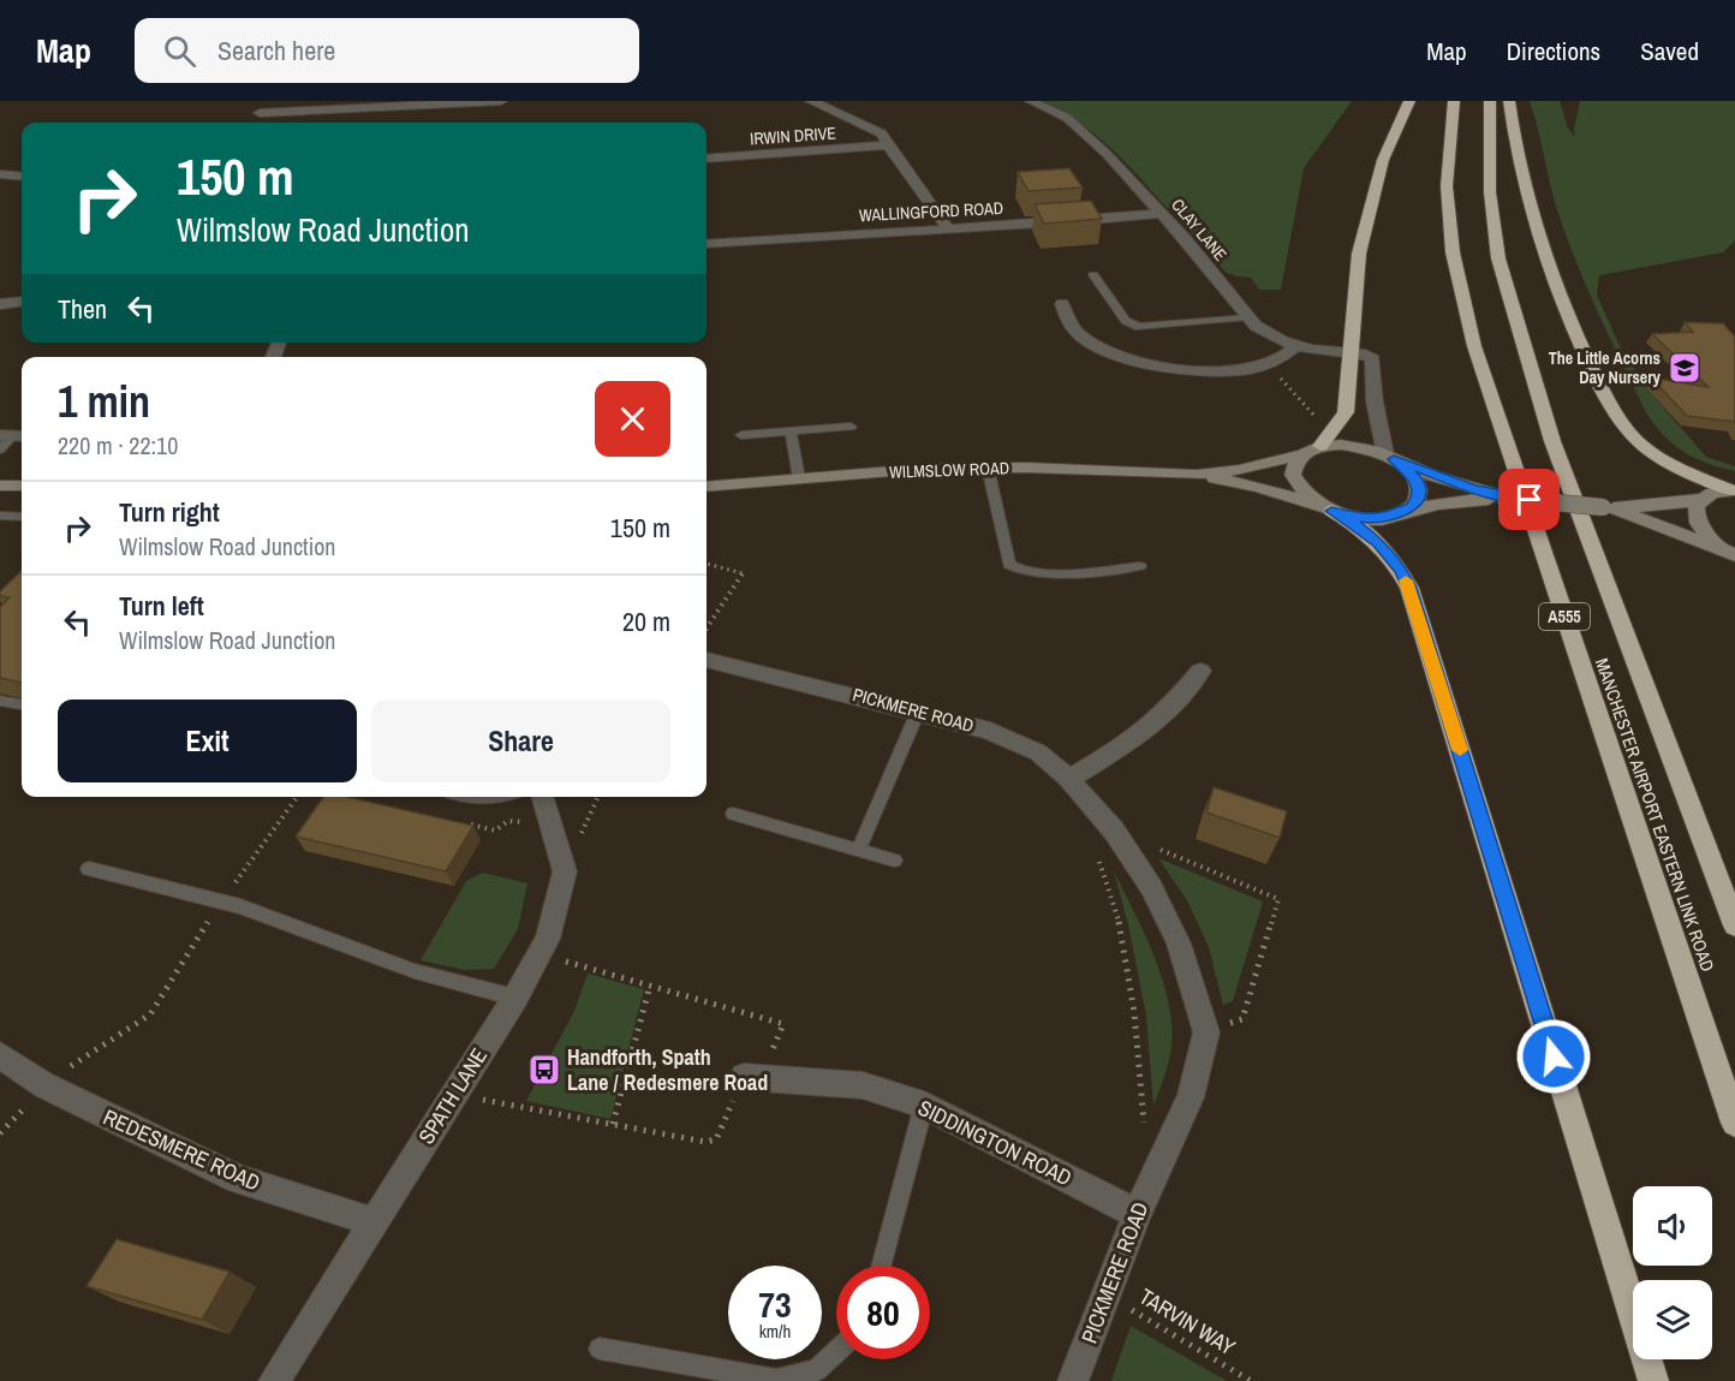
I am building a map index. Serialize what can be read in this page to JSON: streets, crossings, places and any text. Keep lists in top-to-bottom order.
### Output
{
  "streets": {
    "highway": ["A555", "MANCHESTER AIRPORT EASTERN LINK ROAD"],
    "main road": ["WILMSLOW ROAD"],
    "street": [
      "IRWIN DRIVE",
      "WALLINGFORD ROAD",
      "CLAY LANE",
      "PICKMERE ROAD",
      "SPATH LANE",
      "SIDDINGTON ROAD",
      "REDESMERE ROAD"
    ],
    "path": ["TARVIN WAY"]
  },
  "crossings": [
    ["WALLINGFORD ROAD", "CLAY LANE"],
    ["PICKMERE ROAD", "SIDDINGTON ROAD"],
    ["PICKMERE ROAD", "TARVIN WAY"],
    ["SPATH LANE", "REDESMERE ROAD"]
  ],
  "places": {
    "school or university": ["The Little Acorns Day Nursery"],
    "bus stop": ["Handforth, Spath Lane / Redesmere Road"]
  },
  "page": {
    "header": "Map",
    "search": "Search here",
    "nav": ["Map", "Directions", "Saved"],
    "turn": ["150 m", "Wilmslow Road Junction"],
    "then": "Then",
    "heading": ["1 min", "220 m · 22:10"],
    "list": [
      {
        "name": "Turn right",
        "note": "Wilmslow Road Junction",
        "value": "150 m"
      },
      {
        "name": "Turn left",
        "note": "Wilmslow Road Junction",
        "value": "20 m"
      }
    ],
    "buttons": ["Exit", "Share"],
    "speed": "73 km/h",
    "limit": "80"
  }
}
